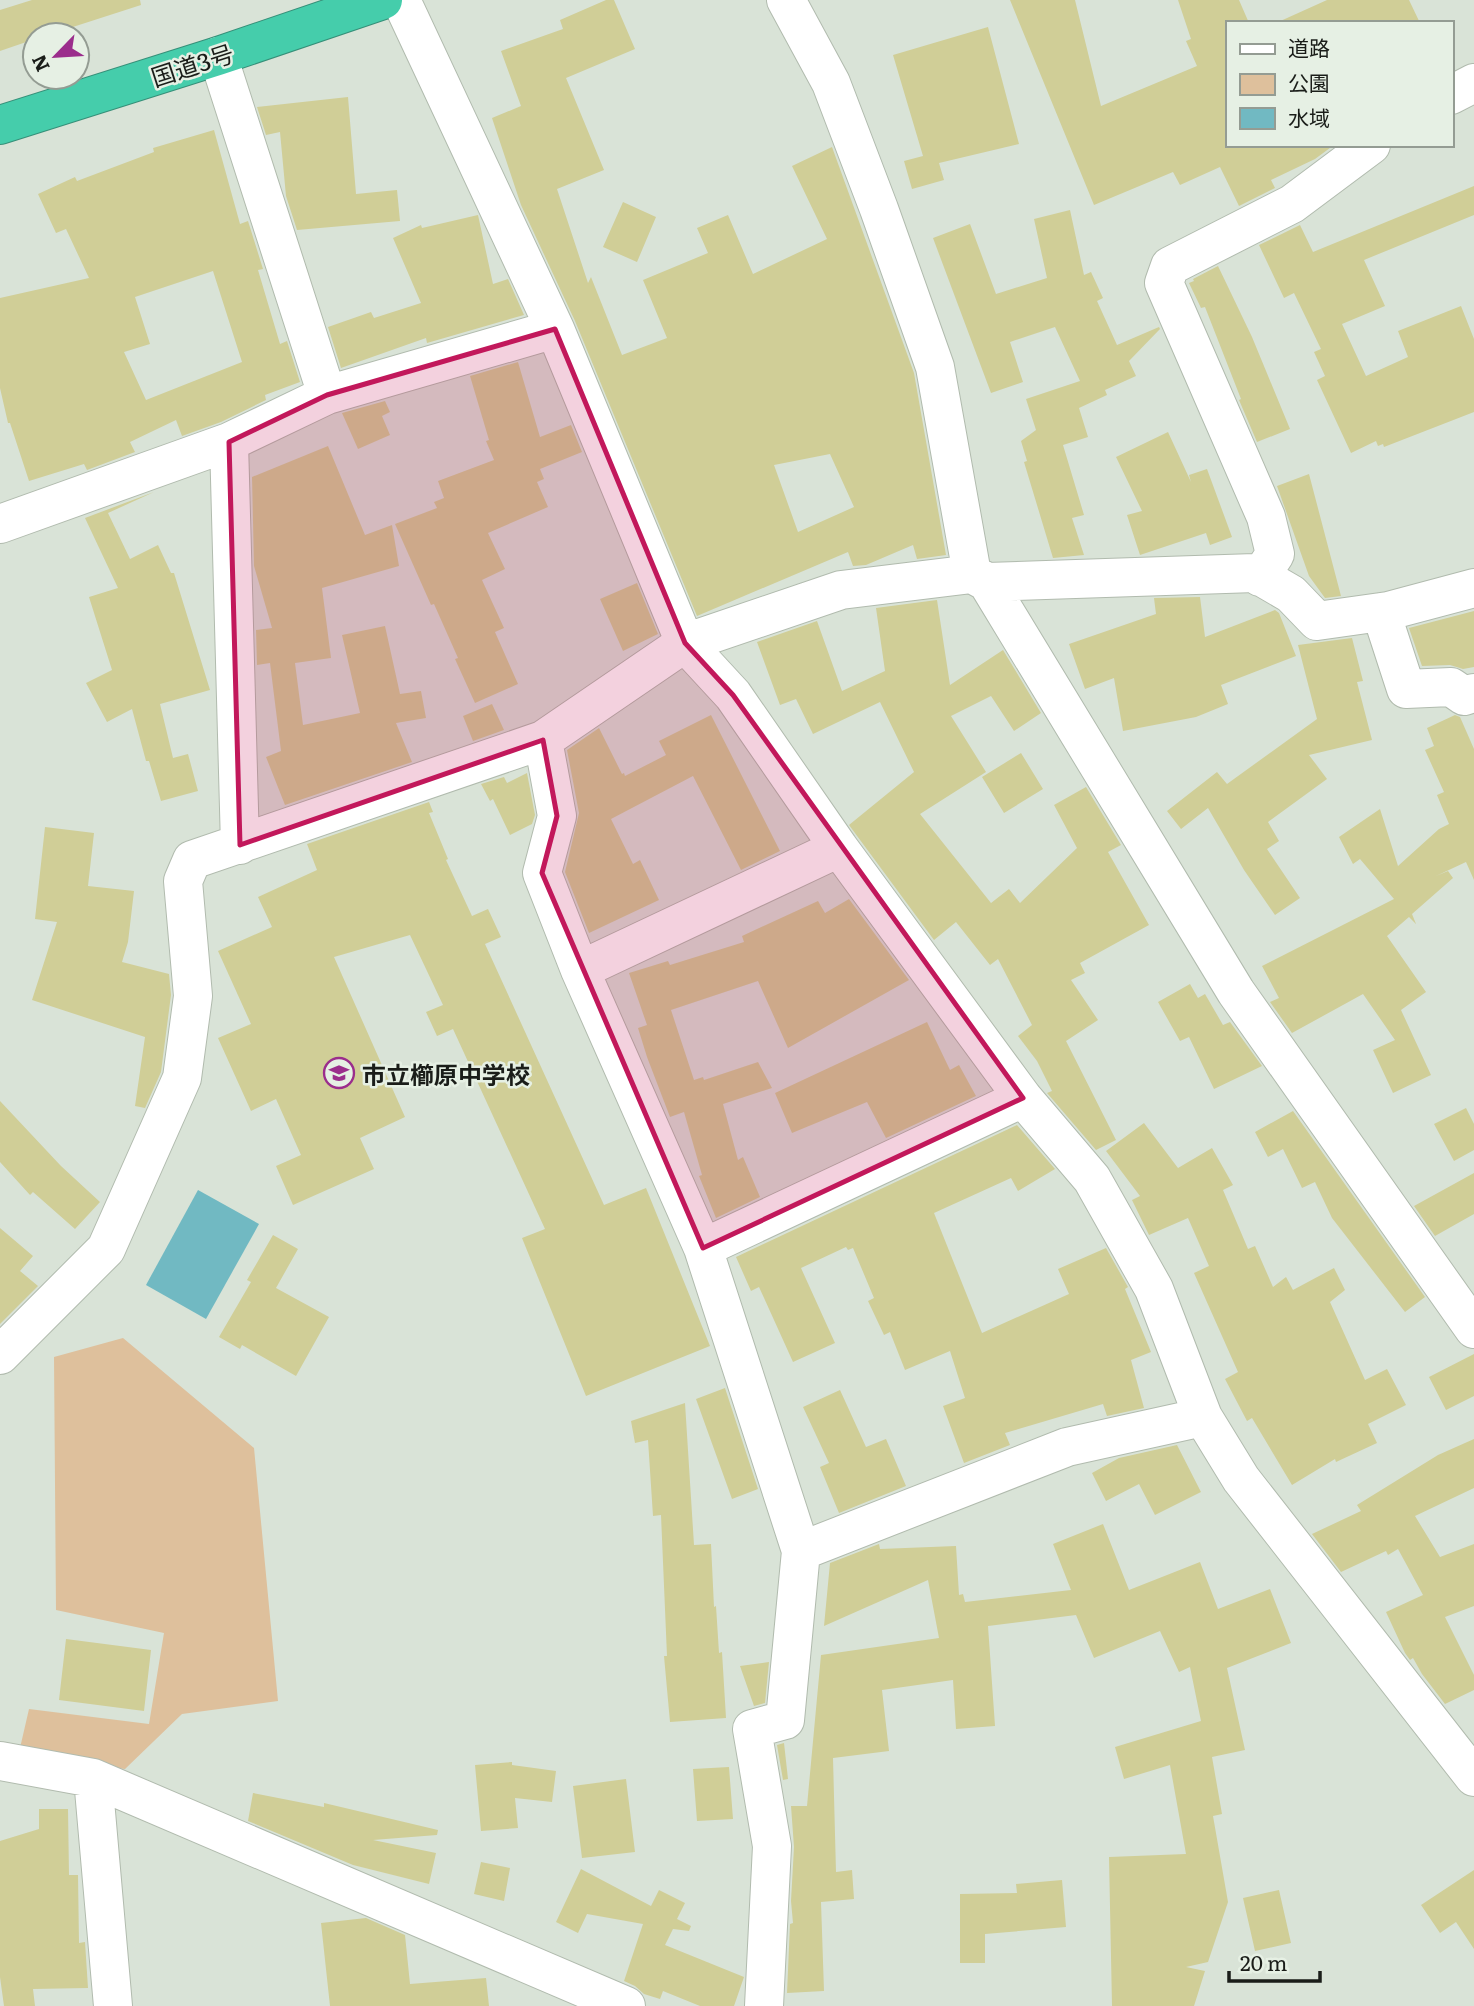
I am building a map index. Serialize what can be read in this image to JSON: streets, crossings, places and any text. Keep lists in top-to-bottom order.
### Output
{
  "streets": {
    "highway": ["国道3号"]
  },
  "places": {
    "school or university": ["市立櫛原中学校"]
  },
  "legend": ["道路", "公園", "水域"],
  "scale_bar": "20 m",
  "north": "bottom left"
}
